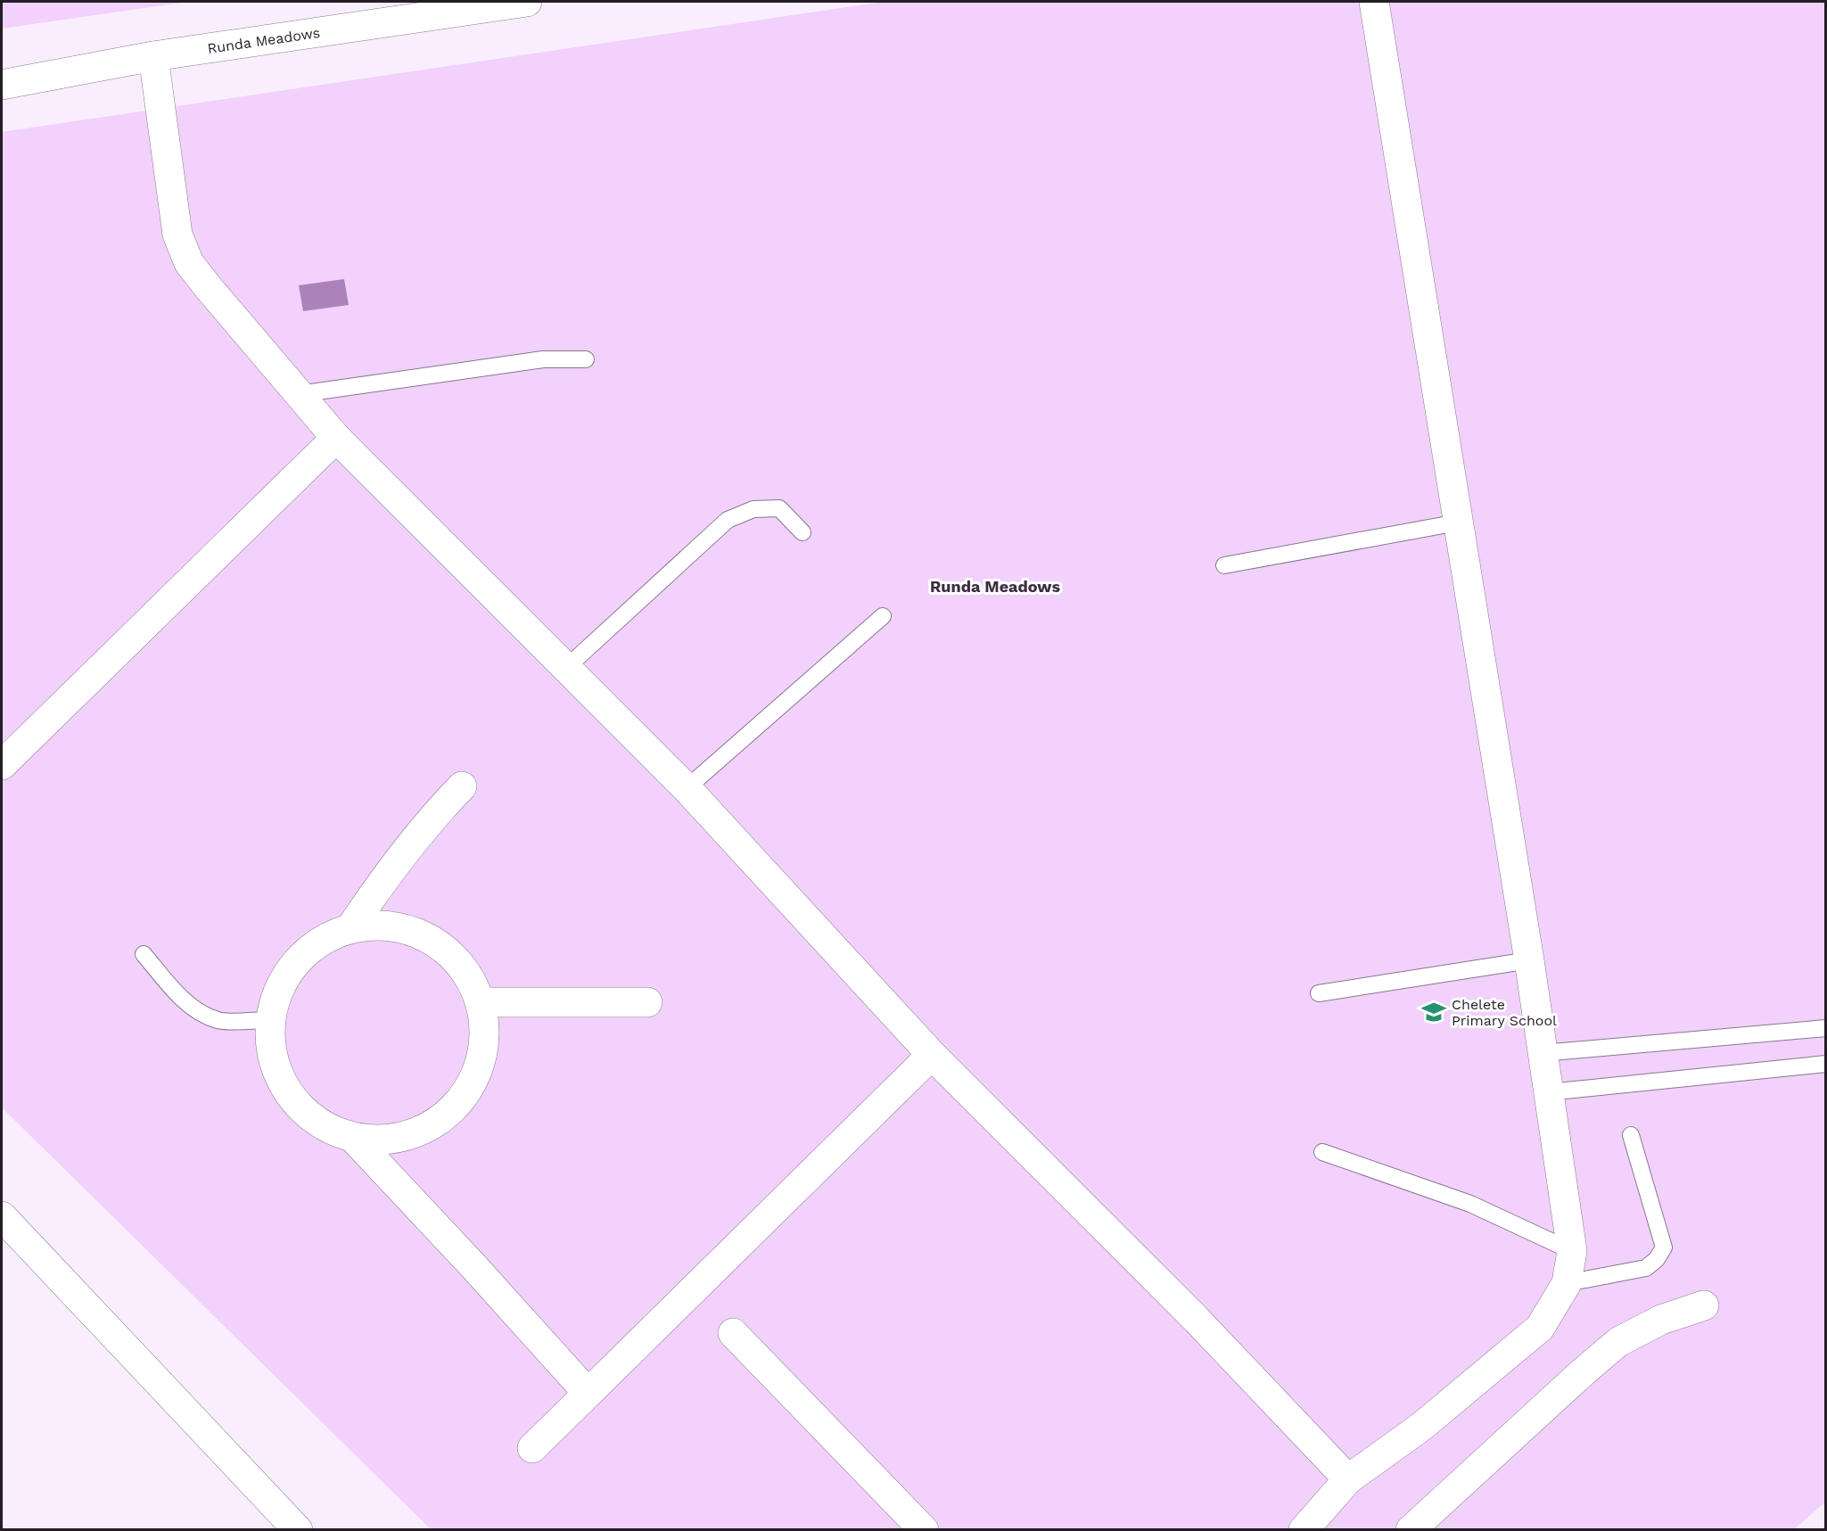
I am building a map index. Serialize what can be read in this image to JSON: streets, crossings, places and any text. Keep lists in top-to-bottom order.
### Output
{
  "streets": {
    "street": ["Runda Meadows"]
  },
  "districts": ["Runda Meadows"],
  "places": {
    "school or university": ["Chelete Primary School"]
  }
}
